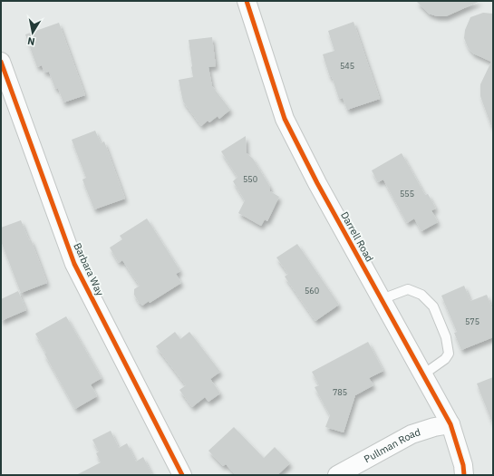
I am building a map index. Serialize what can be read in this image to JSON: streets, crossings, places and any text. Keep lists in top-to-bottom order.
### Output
{
  "streets": {
    "street": ["Darrell Road", "Barbara Way", "Pullman Road"]
  },
  "crossings": [
    ["Darrell Road", "Pullman Road"]
  ],
  "house_numbers": [
    "545",
    "550",
    "555",
    "560",
    "575",
    "785"
  ],
  "north": "bottom"
}
